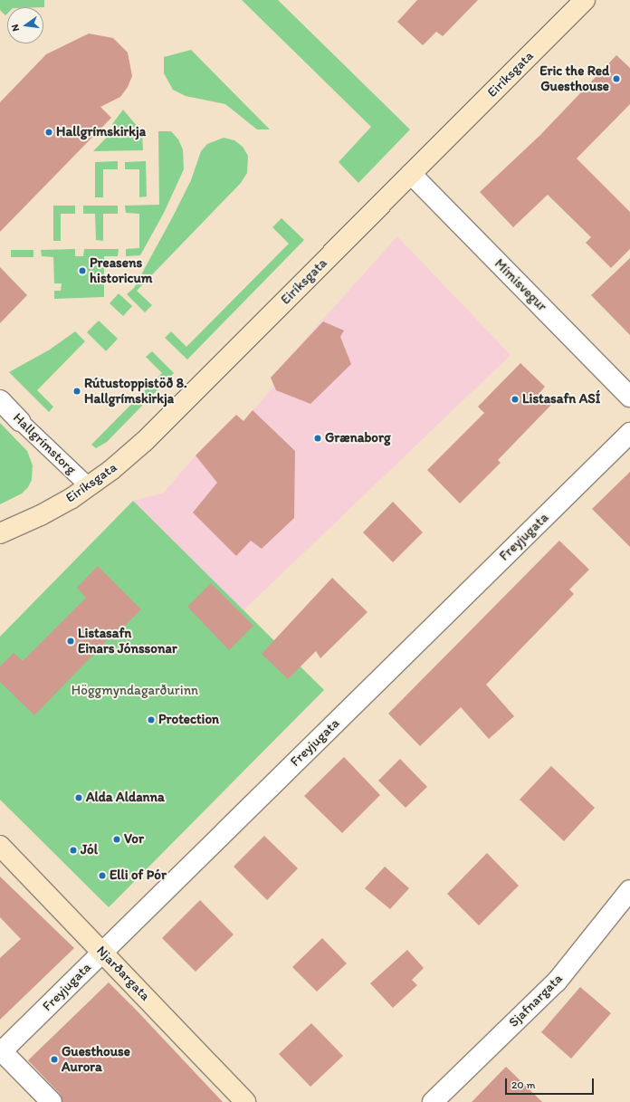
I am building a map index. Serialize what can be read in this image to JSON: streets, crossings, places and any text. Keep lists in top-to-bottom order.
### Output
{
  "streets": {
    "street": [
      "Eiríksgata",
      "Mímisvegur",
      "Hallgrímstorg",
      "Freyjugata",
      "Njarðargata",
      "Sjafnargata"
    ]
  },
  "crossings": [
    ["Eiríksgata", "Mímisvegur"],
    ["Eiríksgata", "Hallgrímstorg"],
    ["Freyjugata", "Njarðargata"]
  ],
  "parks": ["Höggmyndagarðurinn"],
  "places": [
    "Eric the Red Guesthouse",
    "Hallgrímskirkja",
    "Preasens historicum",
    "Rútustoppistöð 8. Hallgrímskirkja",
    "Listasafn ASÍ",
    "Grænaborg",
    "Listasafn Einars Jónssonar",
    "Protection",
    "Alda Aldanna",
    "Vor",
    "Jól",
    "Elli of Þór",
    "Guesthouse Aurora"
  ],
  "scale_bar": "20 m",
  "north": "left"
}
